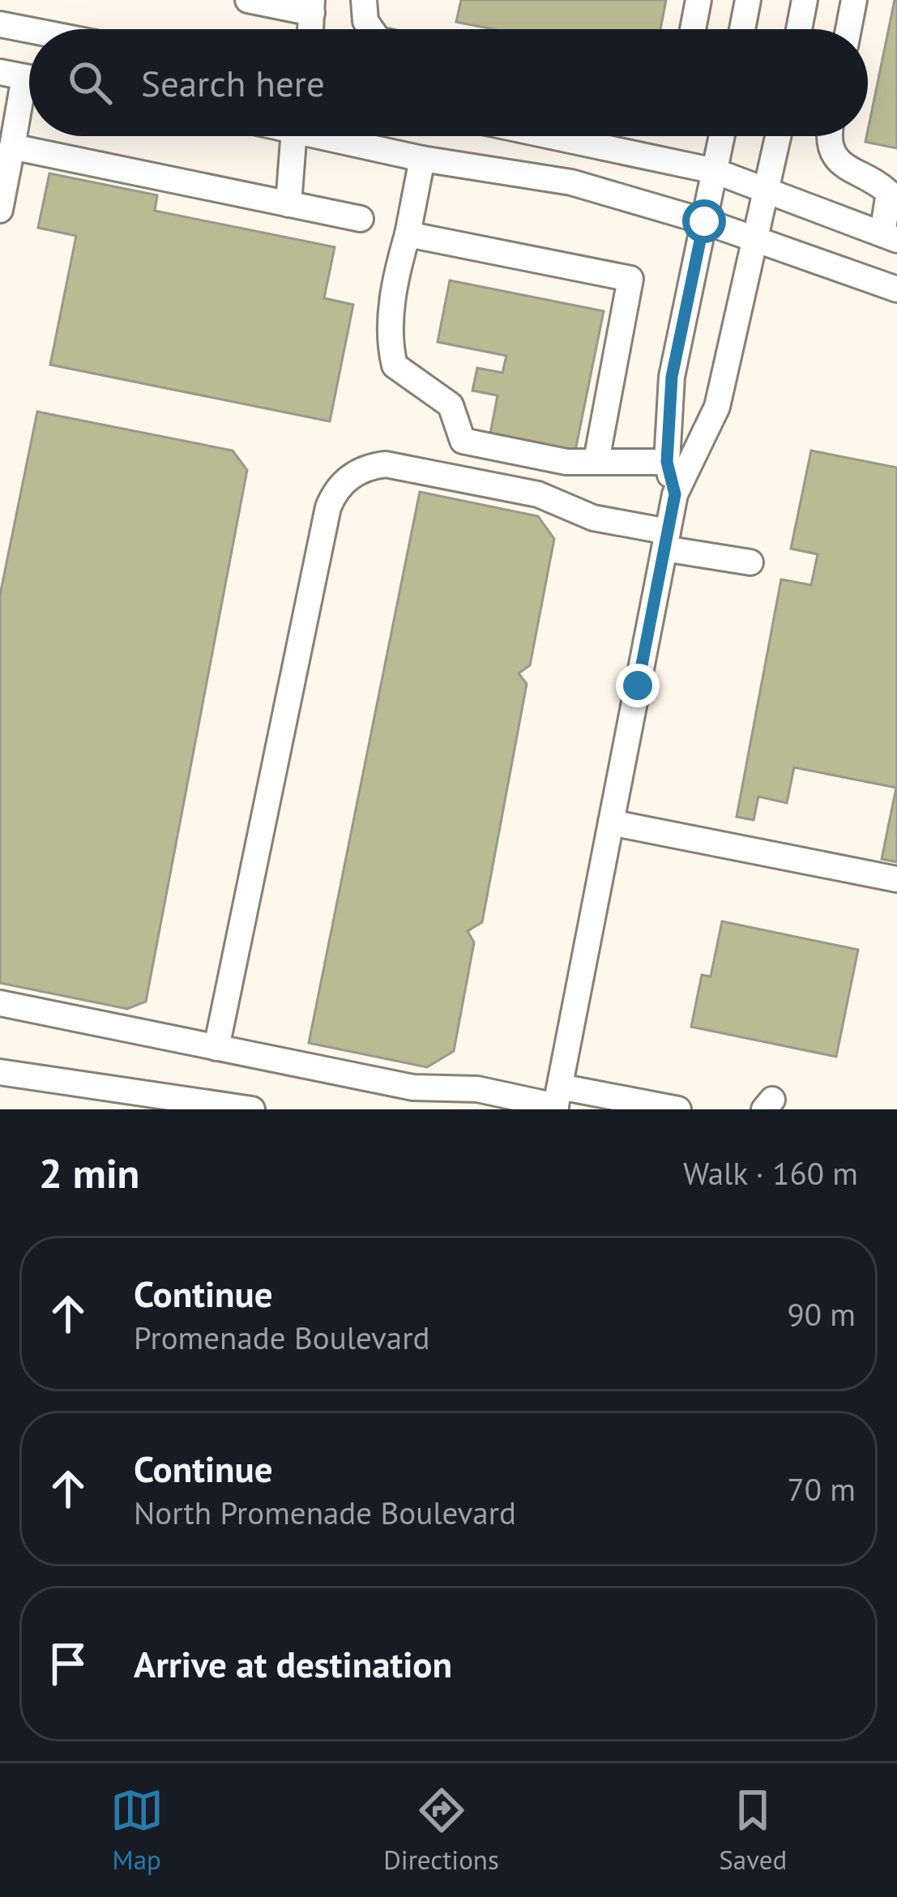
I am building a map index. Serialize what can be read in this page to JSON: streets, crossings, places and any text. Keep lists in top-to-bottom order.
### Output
{
  "page": {
    "search": "Search here",
    "heading": ["2 min", "Walk · 160 m"],
    "list": [
      ["Continue", "Promenade Boulevard", "90 m"],
      ["Continue", "North Promenade Boulevard", "70 m"],
      "Arrive at destination"
    ],
    "nav": ["Map", "Directions", "Saved"]
  }
}
